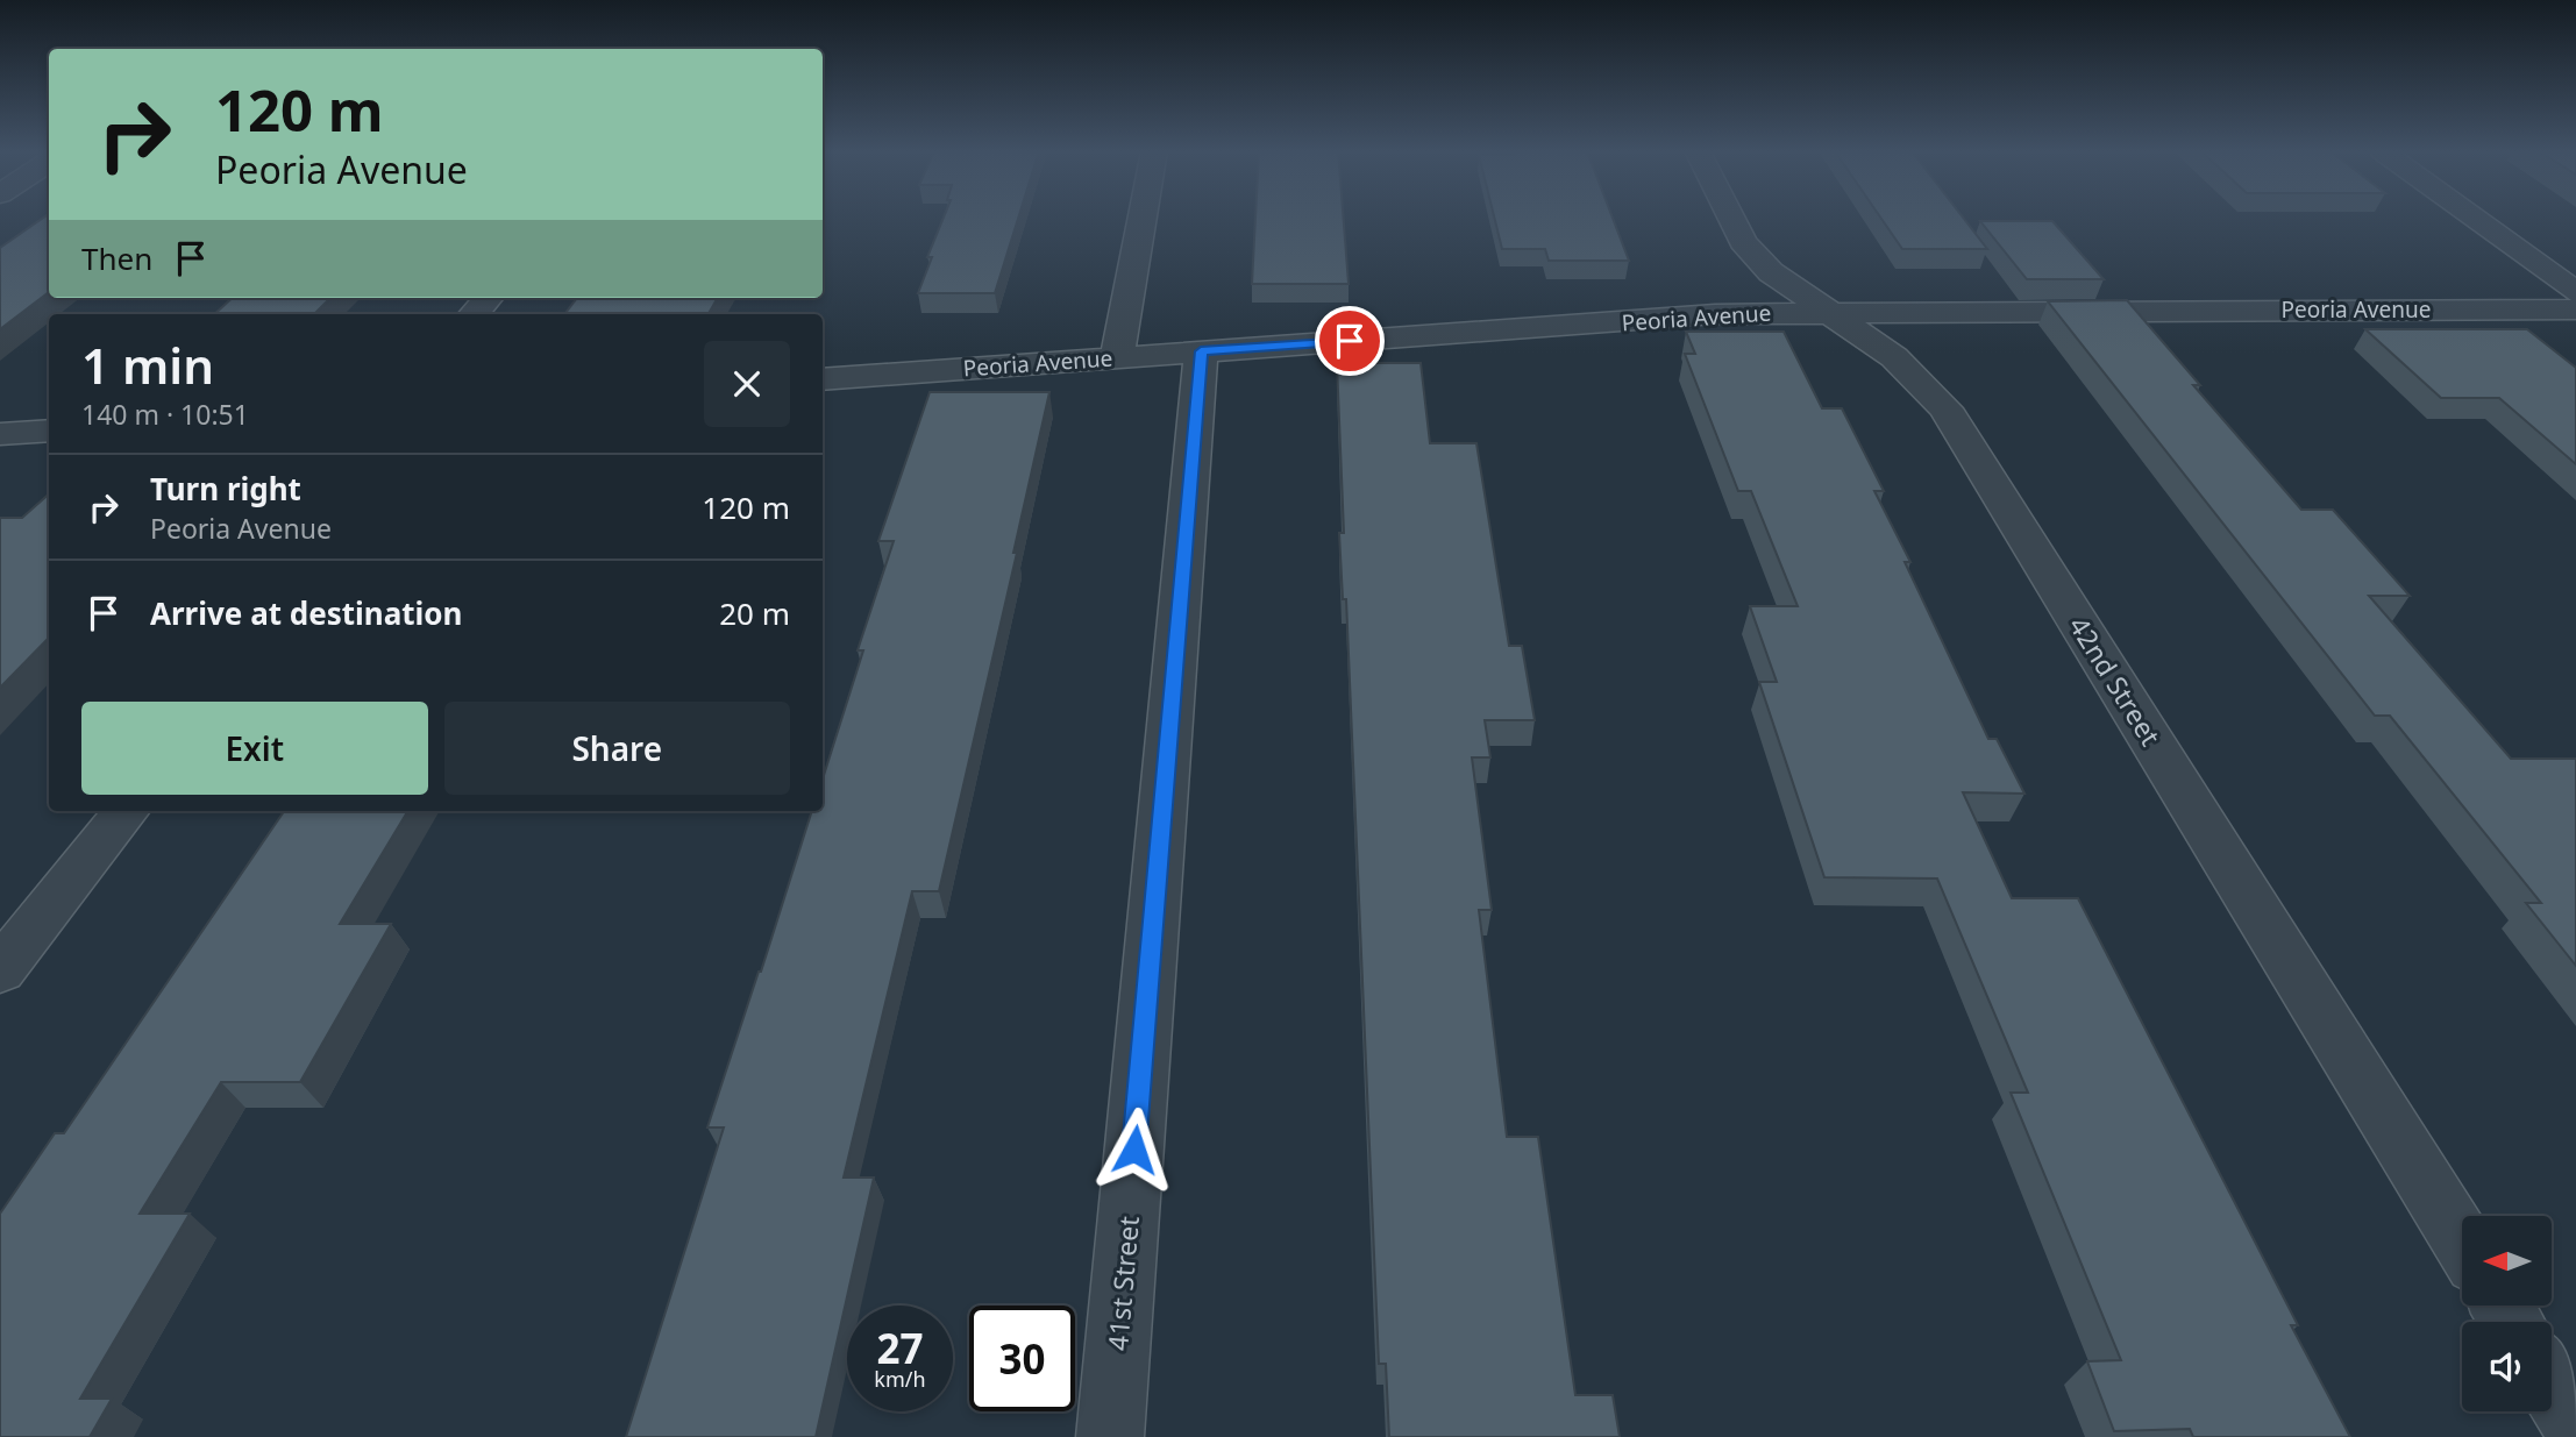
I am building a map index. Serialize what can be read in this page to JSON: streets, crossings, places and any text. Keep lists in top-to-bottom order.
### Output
{
  "streets": {
    "street": ["Peoria Avenue", "42nd Street", "41st Street"]
  },
  "crossings": [
    ["Peoria Avenue", "42nd Street"],
    ["Peoria Avenue", "41st Street"]
  ],
  "north": "left",
  "page": {
    "turn": ["120 m", "Peoria Avenue"],
    "then": "Then",
    "heading": ["1 min", "140 m · 10:51"],
    "list": [
      {
        "name": "Turn right",
        "note": "Peoria Avenue",
        "value": "120 m"
      },
      {
        "name": "Arrive at destination",
        "value": "20 m"
      }
    ],
    "buttons": ["Exit", "Share"],
    "speed": "27 km/h",
    "limit": "30"
  }
}
